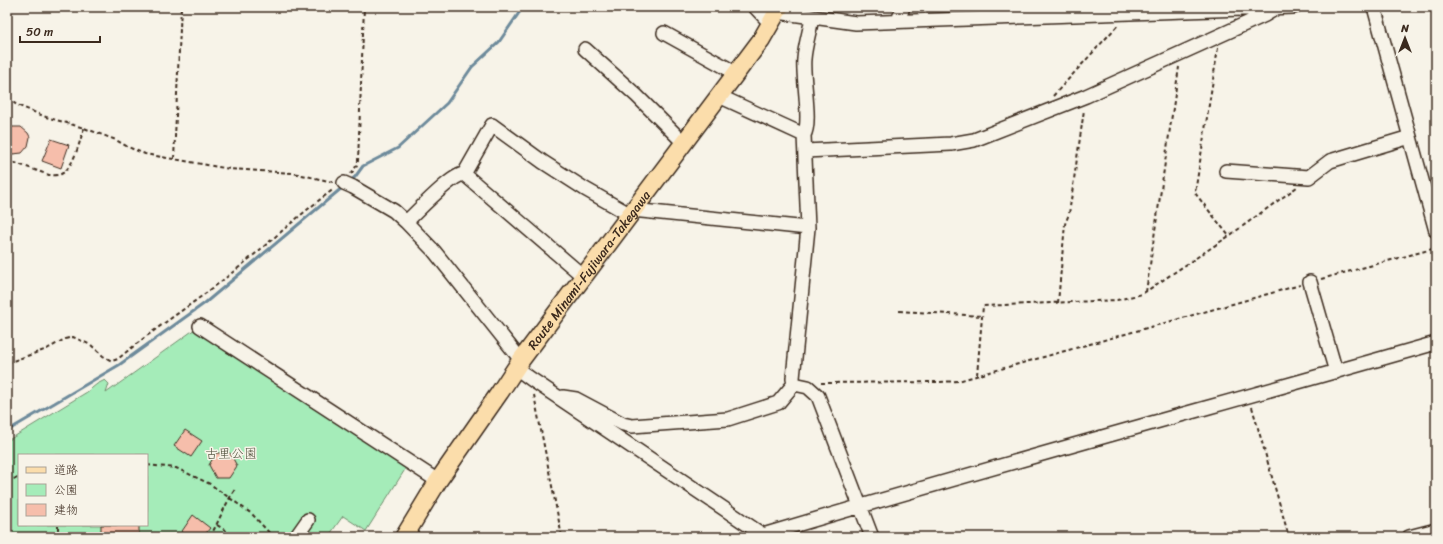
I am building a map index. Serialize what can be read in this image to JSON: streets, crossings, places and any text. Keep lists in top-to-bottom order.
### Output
{
  "streets": {
    "main road": ["Route Minami-Fujiwara-Takegawa"]
  },
  "parks": ["古里公園"],
  "legend": ["道路", "公園", "建物"],
  "scale_bar": "50 m",
  "north": "top"
}
